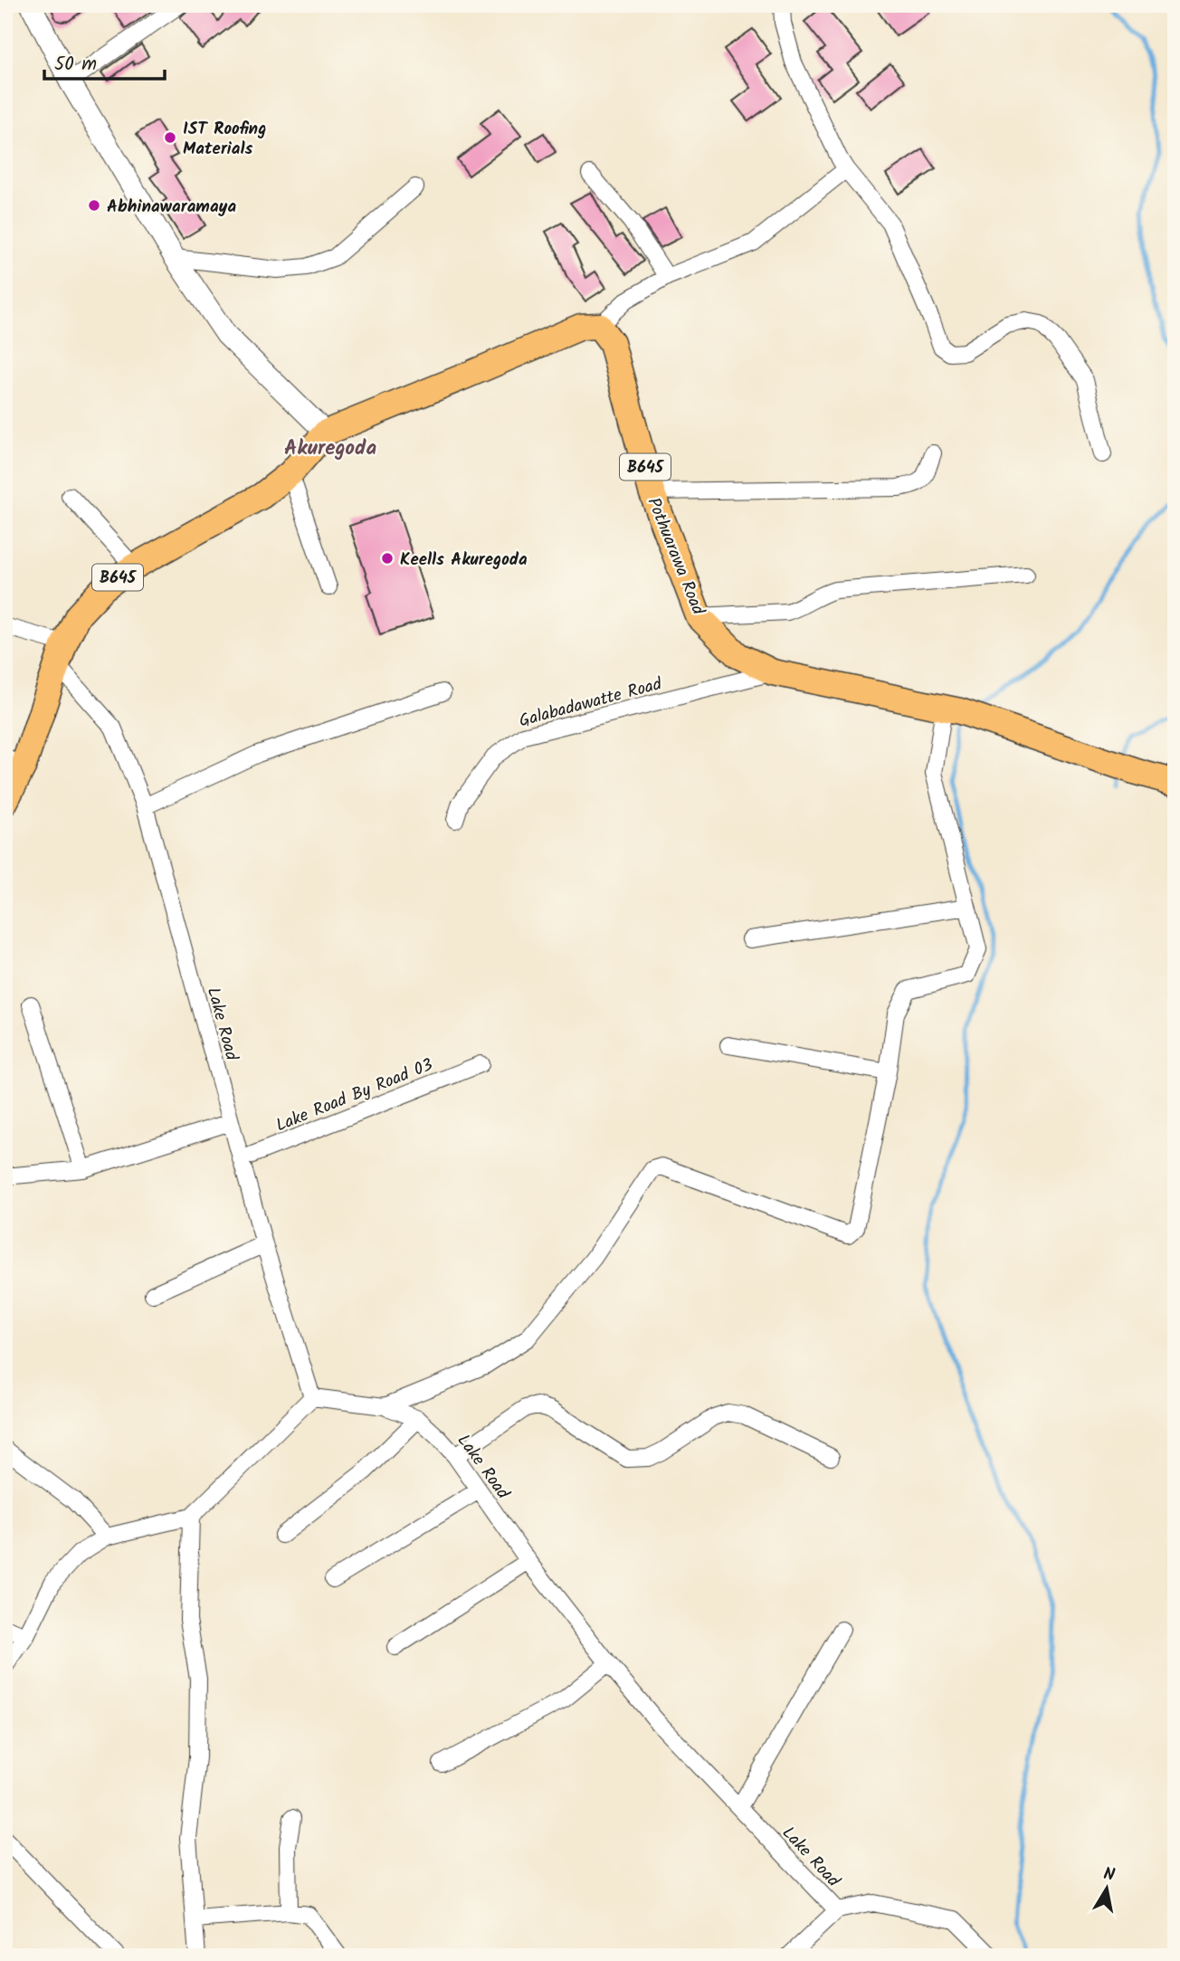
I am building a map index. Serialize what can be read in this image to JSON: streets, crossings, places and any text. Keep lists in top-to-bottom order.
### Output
{
  "streets": {
    "main road": ["B645", "Pothuarawa Road"],
    "street": ["Galabadawatte Road", "Lake Road", "Lake Road By Road 03"]
  },
  "crossings": [
    ["B645", "Pothuarawa Road"],
    ["B645", "Lake Road"],
    ["Pothuarawa Road", "Galabadawatte Road"],
    ["Lake Road", "Lake Road By Road 03"]
  ],
  "districts": ["Akuregoda"],
  "places": ["IST Roofing Materials", "Abhinawaramaya", "Keells Akuregoda"],
  "scale_bar": "50 m",
  "north": "top"
}
